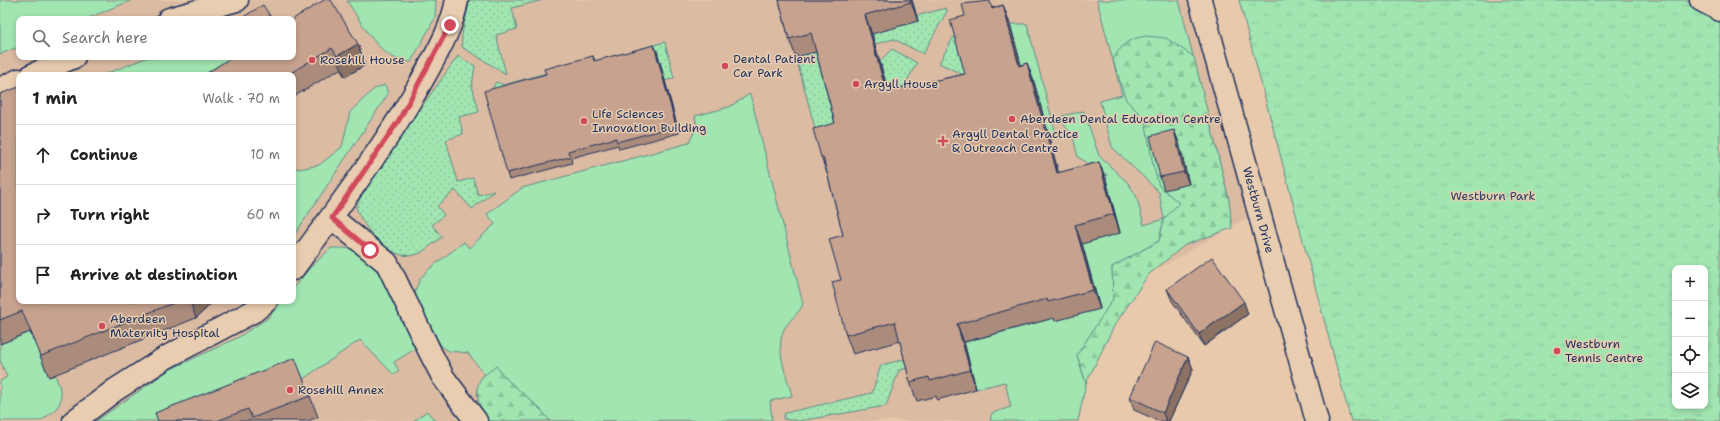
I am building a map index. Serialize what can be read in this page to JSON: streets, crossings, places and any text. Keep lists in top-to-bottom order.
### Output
{
  "streets": {
    "street": ["Westburn Drive"]
  },
  "parks": ["Westburn Park"],
  "places": {
    "other": [
      "Rosehill House",
      "Dental Patient Car Park",
      "Argyll House",
      "Aberdeen Dental Education Centre",
      "Life Sciences Innovation Building",
      "Aberdeen Maternity Hospital",
      "Westburn Tennis Centre",
      "Rosehill Annex"
    ],
    "health": ["Argyll Dental Practice & Outreach Centre"]
  },
  "page": {
    "search": "Search here",
    "heading": ["1 min", "Walk · 70 m"],
    "list": [
      ["Continue", "10 m"],
      ["Turn right", "60 m"],
      "Arrive at destination"
    ],
    "map_buttons": ["+", "−"]
  }
}
